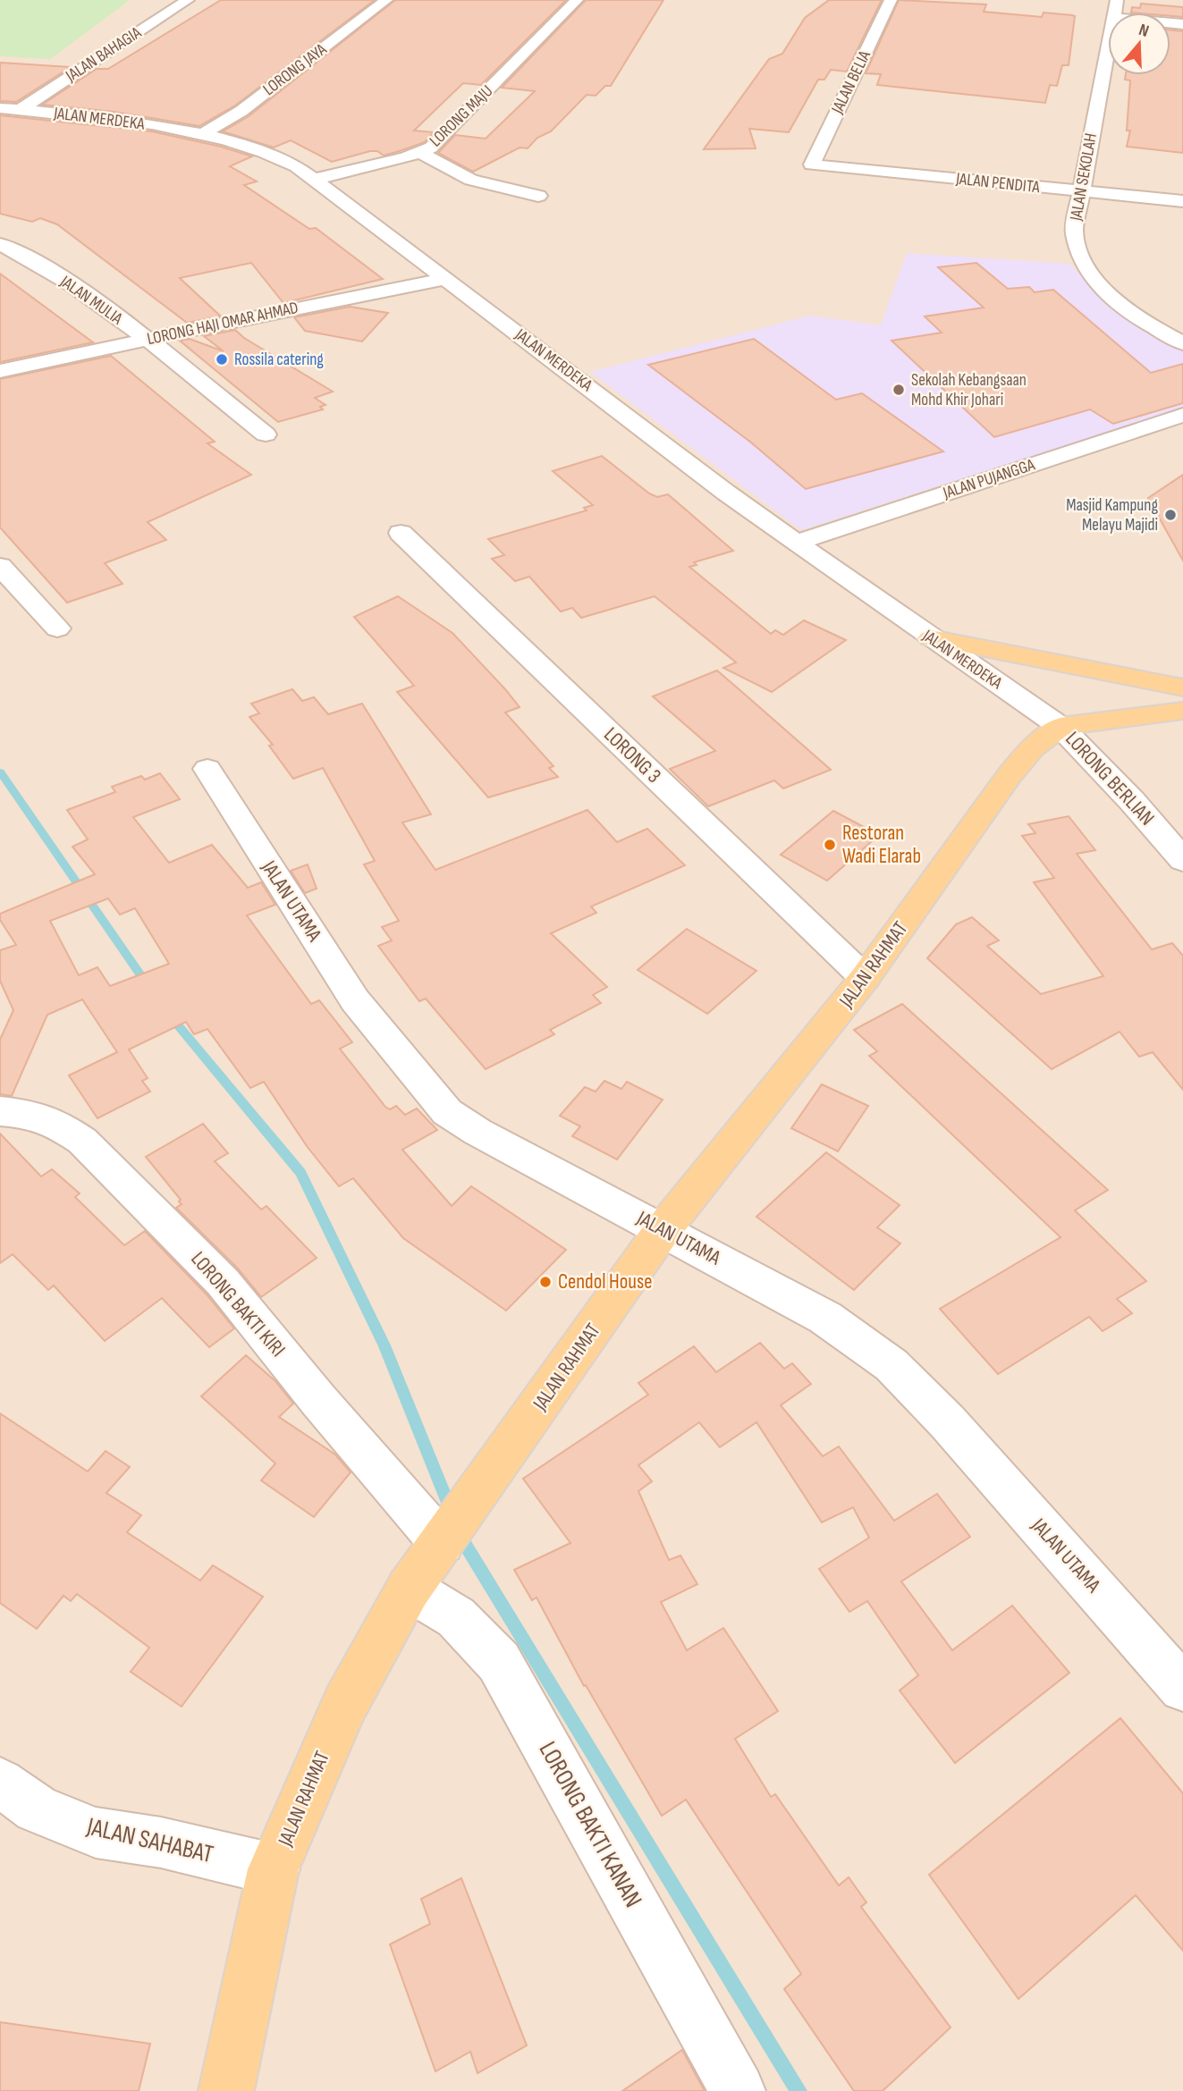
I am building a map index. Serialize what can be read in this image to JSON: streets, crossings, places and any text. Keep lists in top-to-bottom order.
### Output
{
  "streets": {
    "main road": ["JALAN RAHMAT"],
    "street": [
      "JALAN BAHAGIA",
      "LORONG JAYA",
      "JALAN BELIA",
      "LORONG MAJU",
      "JALAN MERDEKA",
      "JALAN SEKOLAH",
      "JALAN PENDITA",
      "JALAN MULIA",
      "LORONG HAJI OMAR AHMAD",
      "JALAN PUJANGGA",
      "LORONG 3",
      "LORONG BERLIAN",
      "JALAN UTAMA",
      "LORONG BAKTI KIRI",
      "LORONG BAKTI KANAN",
      "JALAN SAHABAT"
    ]
  },
  "crossings": [
    ["JALAN BAHAGIA", "JALAN MERDEKA"],
    ["LORONG JAYA", "JALAN MERDEKA"],
    ["JALAN BELIA", "JALAN PENDITA"],
    ["LORONG MAJU", "JALAN MERDEKA"],
    ["JALAN MERDEKA", "LORONG HAJI OMAR AHMAD"],
    ["JALAN MERDEKA", "JALAN PUJANGGA"],
    ["JALAN MERDEKA", "LORONG BERLIAN"],
    ["JALAN MERDEKA", "JALAN RAHMAT"],
    ["JALAN SEKOLAH", "JALAN PENDITA"],
    ["JALAN MULIA", "LORONG HAJI OMAR AHMAD"],
    ["LORONG 3", "JALAN RAHMAT"],
    ["LORONG BERLIAN", "JALAN RAHMAT"],
    ["JALAN UTAMA", "JALAN RAHMAT"],
    ["JALAN RAHMAT", "LORONG BAKTI KIRI"],
    ["JALAN RAHMAT", "LORONG BAKTI KANAN"],
    ["JALAN RAHMAT", "JALAN SAHABAT"]
  ],
  "places": [
    "Rossila catering",
    "Sekolah Kebangsaan Mohd Khir Johari",
    "Masjid Kampung Melayu Majidi",
    "Restoran Wadi Elarab",
    "Cendol House"
  ],
  "north": "top"
}
